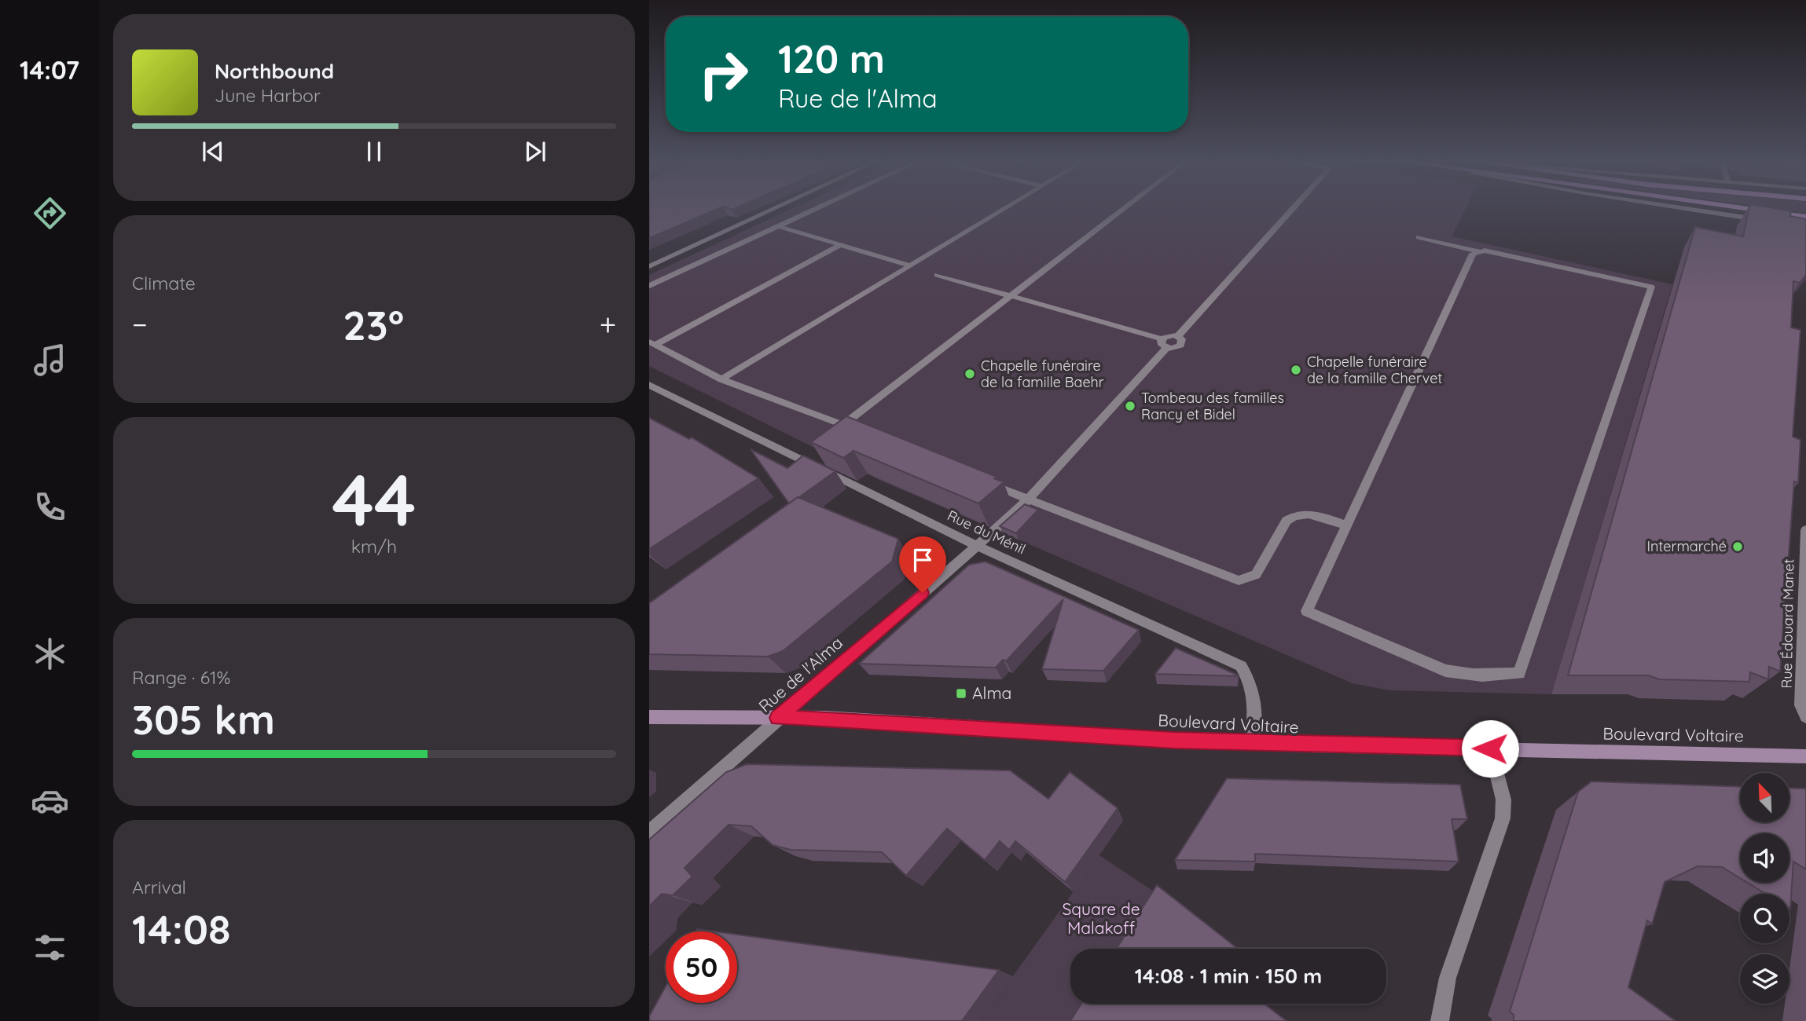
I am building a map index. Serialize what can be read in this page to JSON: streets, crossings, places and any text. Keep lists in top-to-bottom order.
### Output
{
  "streets": {
    "main road": ["Boulevard Voltaire"],
    "street": ["Rue du Ménil", "Rue Édouard Manet", "Rue de l'Alma"]
  },
  "crossings": [
    ["Rue du Ménil", "Rue de l'Alma"],
    ["Rue du Ménil", "Boulevard Voltaire"],
    ["Rue de l'Alma", "Boulevard Voltaire"]
  ],
  "parks": ["Square de Malakoff"],
  "places": {
    "other": [
      "Chapelle funéraire de la famille Chervet",
      "Chapelle funéraire de la famille Baehr",
      "Tombeau des familles Rancy et Bidel",
      "Intermarché"
    ],
    "transit": ["Alma"]
  },
  "north": "top left",
  "page": {
    "tabs": "14:07",
    "turn": ["120 m", "Rue de l'Alma"],
    "song": ["Northbound", "June Harbor"],
    "tile": [
      "Climate",
      ["44", "km/h"],
      ["Range · 61%", "305 km"],
      ["Arrival", "14:08"]
    ],
    "heat": ["−", "23°", "+"],
    "limit": "50",
    "trip": "14:08 · 1 min · 150 m"
  }
}
